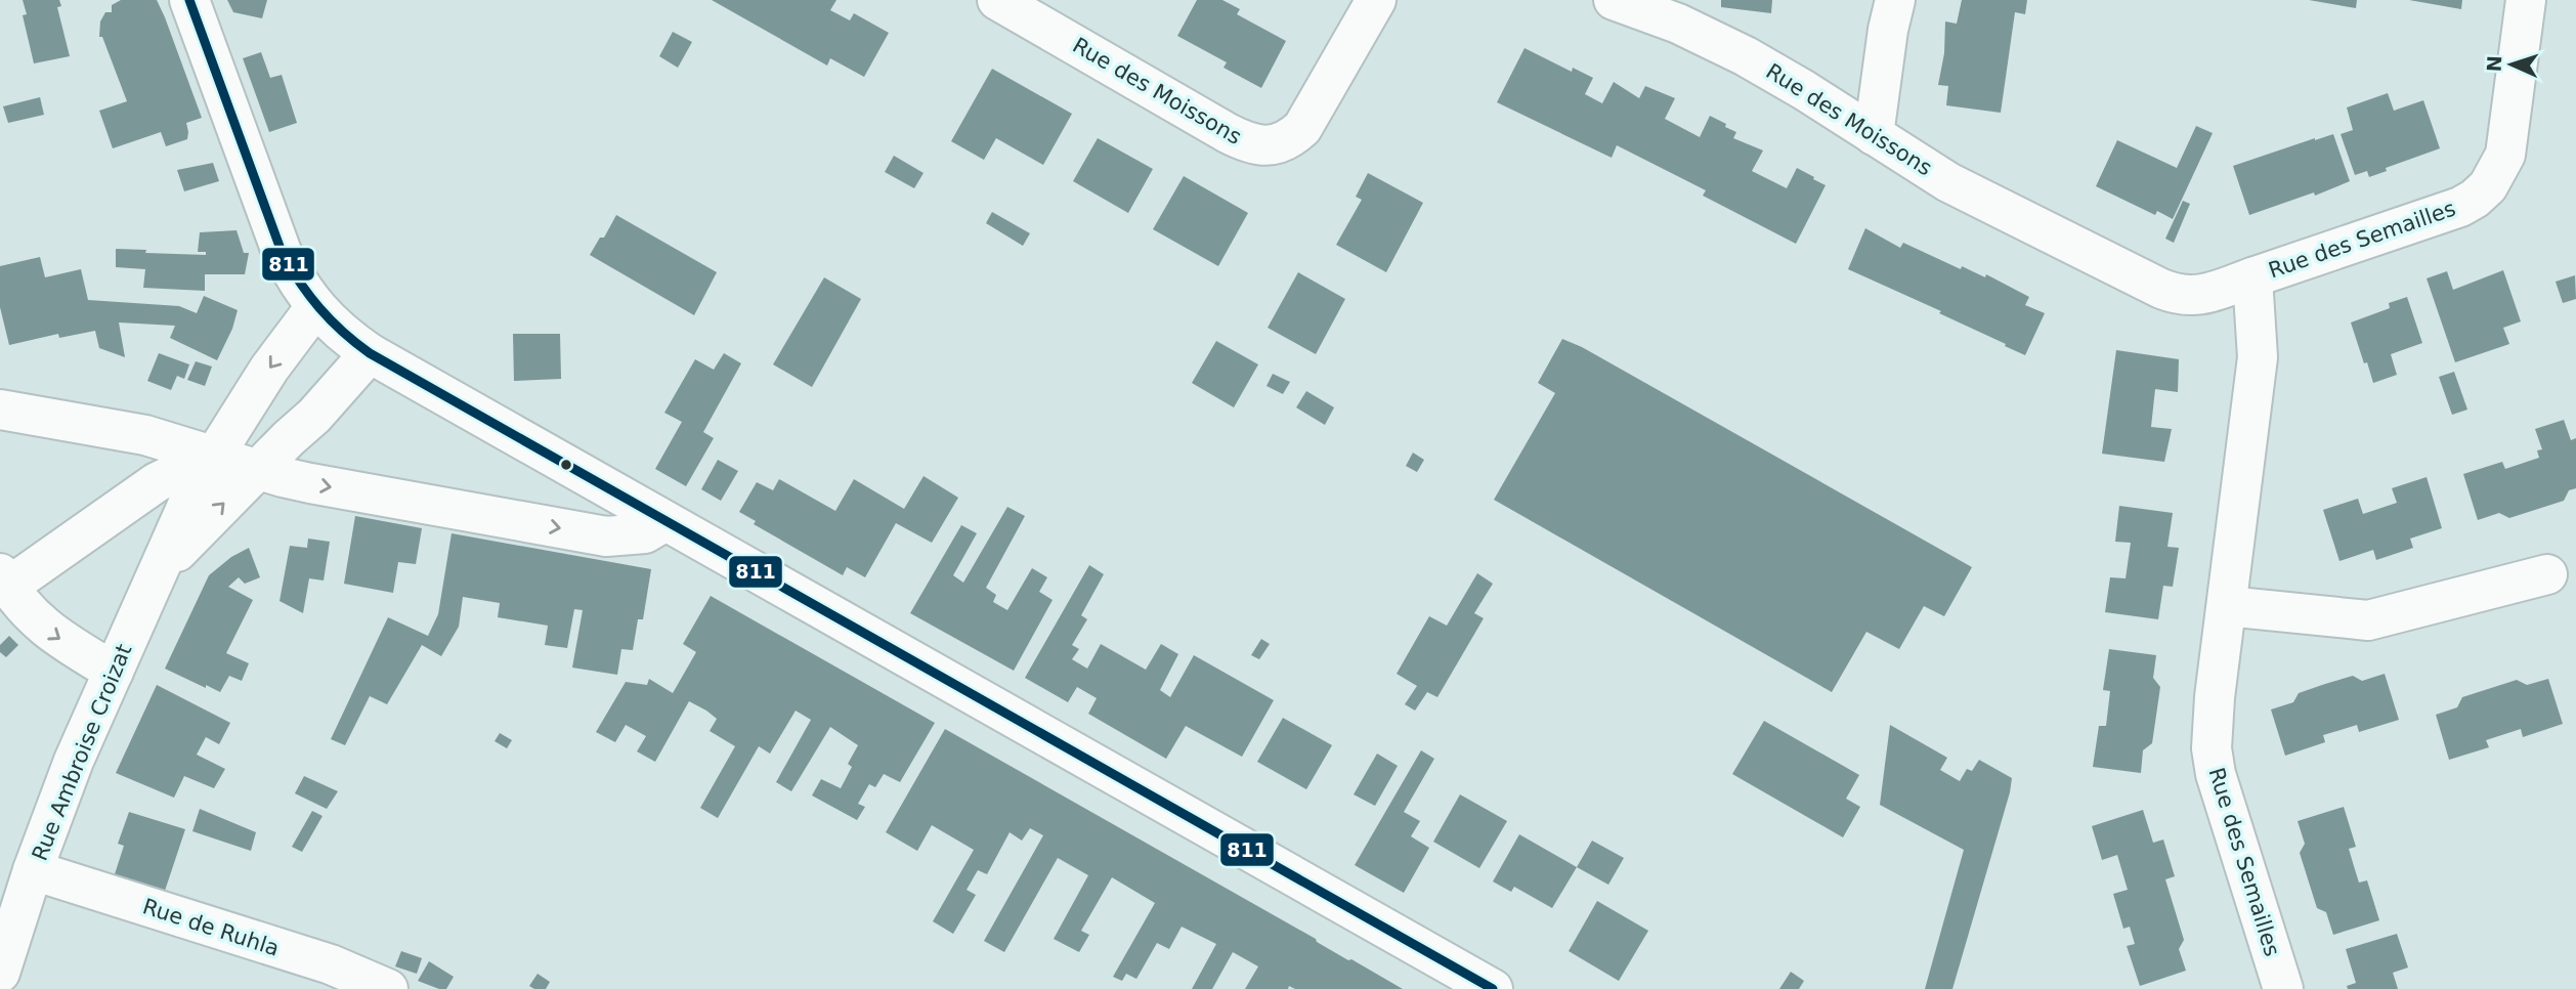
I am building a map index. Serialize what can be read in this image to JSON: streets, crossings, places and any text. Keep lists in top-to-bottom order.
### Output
{
  "streets": {
    "street": [
      "Rue des Moissons",
      "Rue des Semailles",
      "Rue Ambroise Croizat",
      "Rue de Ruhla"
    ]
  },
  "crossings": [
    ["Rue des Moissons", "Rue des Semailles"],
    ["Rue Ambroise Croizat", "Rue de Ruhla"]
  ],
  "lines": ["transit line 811"],
  "north": "left"
}
